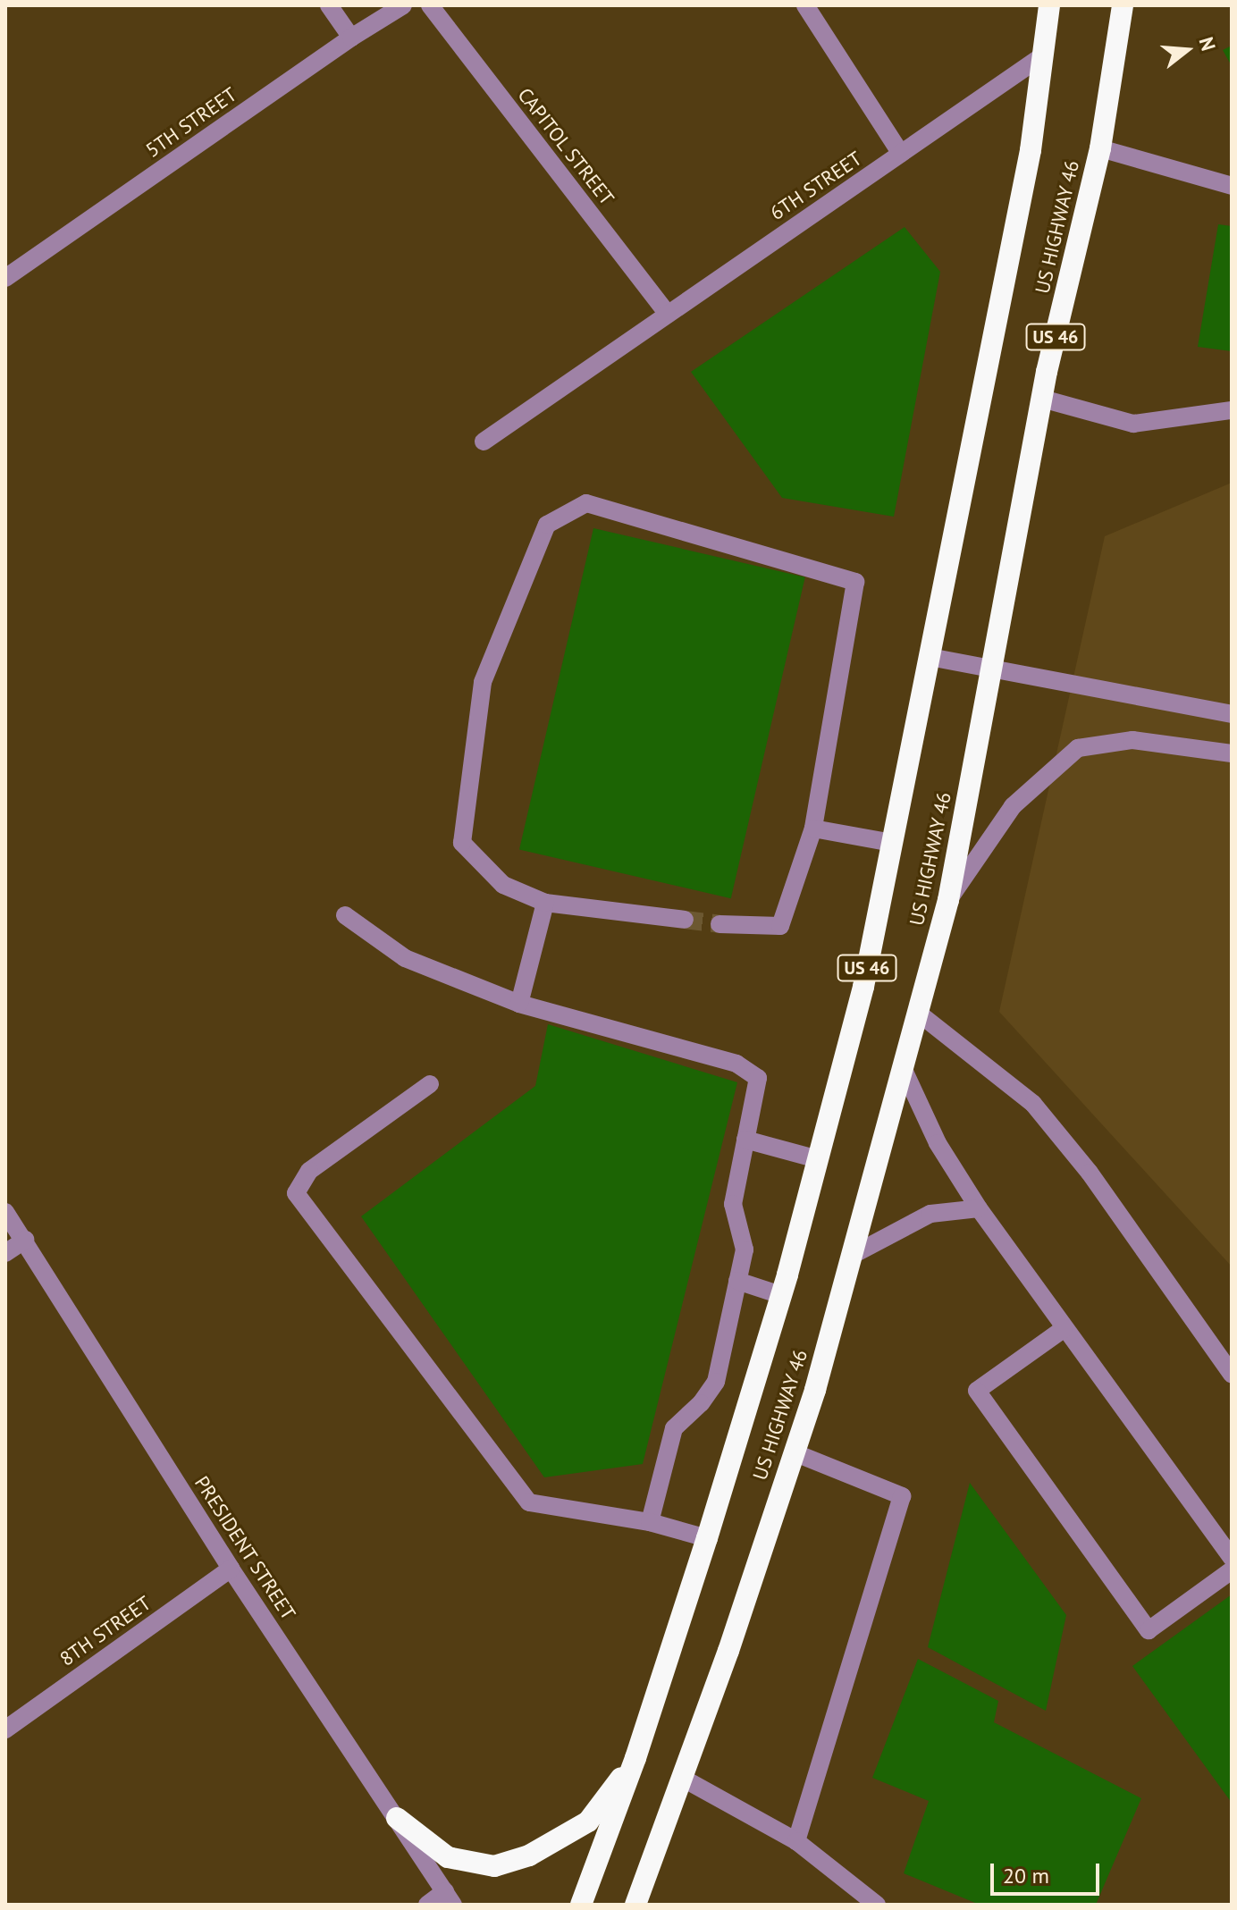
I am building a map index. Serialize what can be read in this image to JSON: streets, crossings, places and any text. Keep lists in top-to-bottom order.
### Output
{
  "streets": {
    "highway": ["US HIGHWAY 46", "US 46"],
    "street": [
      "5TH STREET",
      "CAPITOL STREET",
      "6TH STREET",
      "PRESIDENT STREET",
      "8TH STREET"
    ]
  },
  "crossings": [
    ["CAPITOL STREET", "6TH STREET"],
    ["6TH STREET", "US HIGHWAY 46"],
    ["PRESIDENT STREET", "8TH STREET"]
  ],
  "scale_bar": "20 m",
  "north": "right"
}
